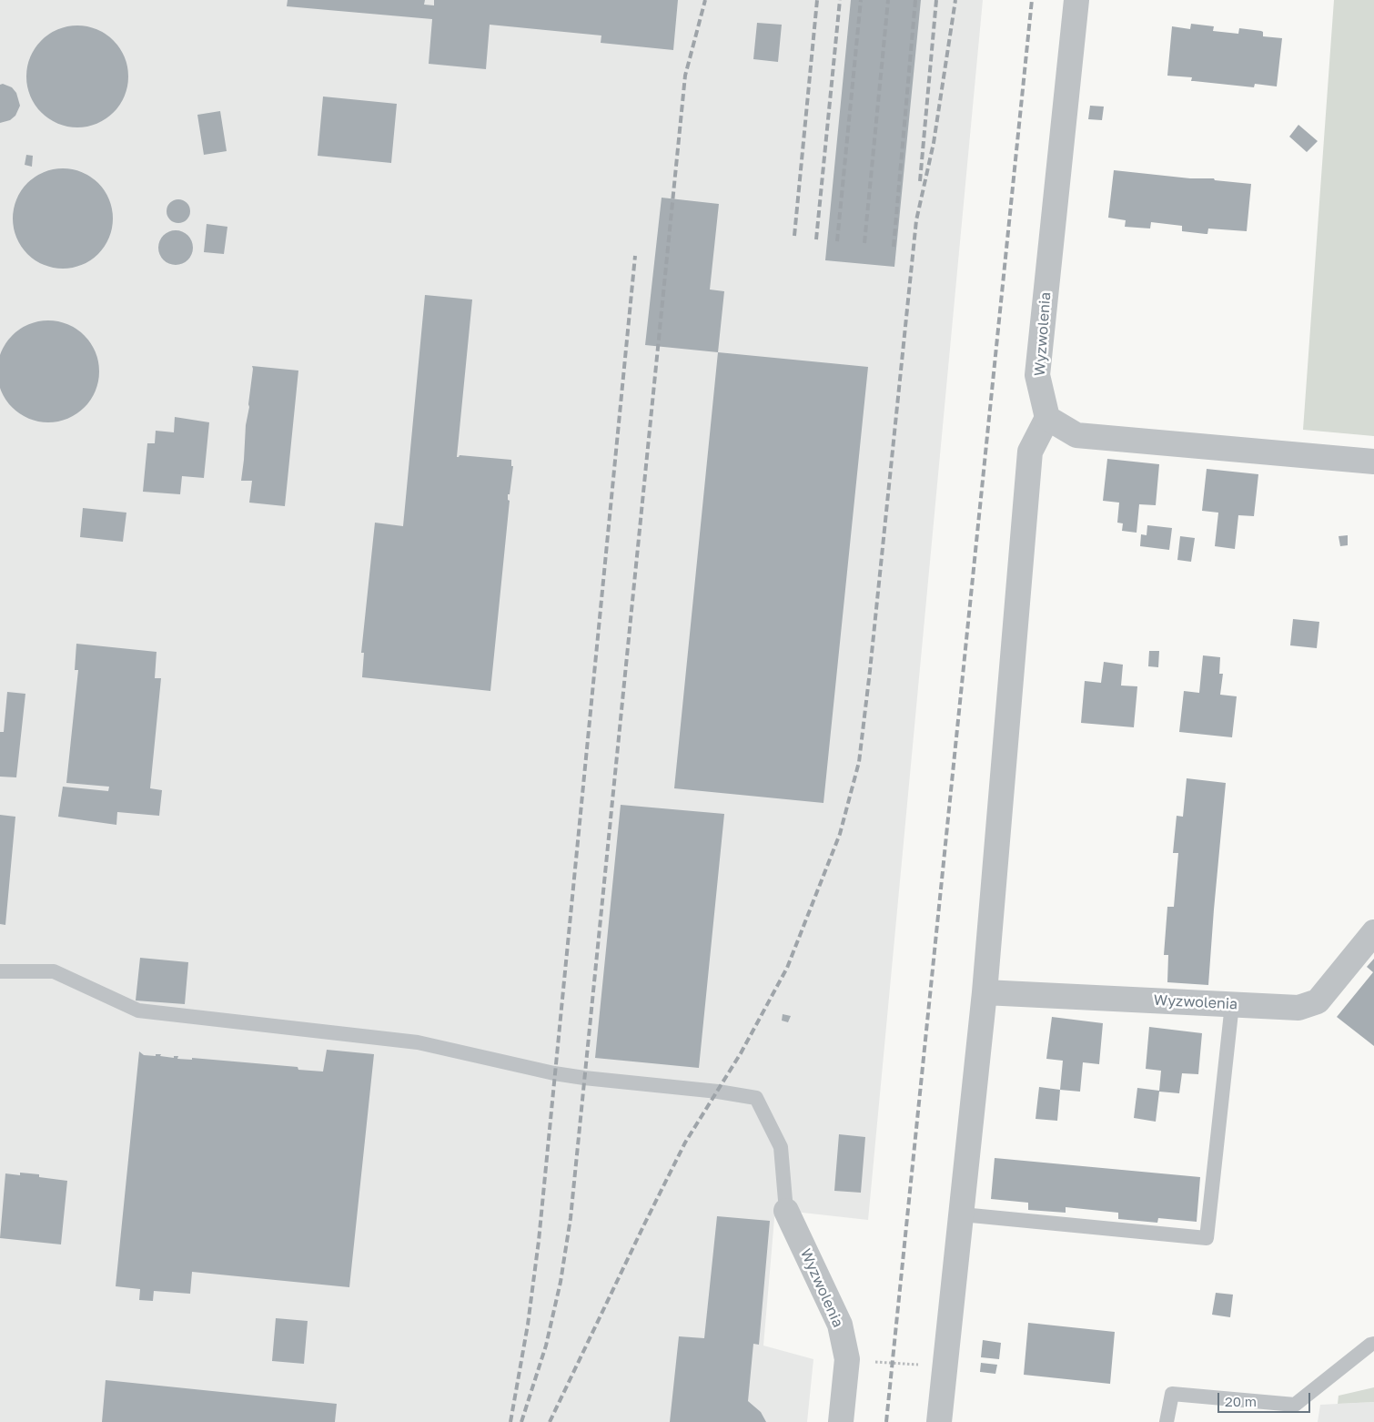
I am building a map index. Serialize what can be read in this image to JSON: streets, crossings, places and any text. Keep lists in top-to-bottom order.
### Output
{
  "streets": {
    "street": ["Wyzwolenia"]
  },
  "scale_bar": "20 m"
}
